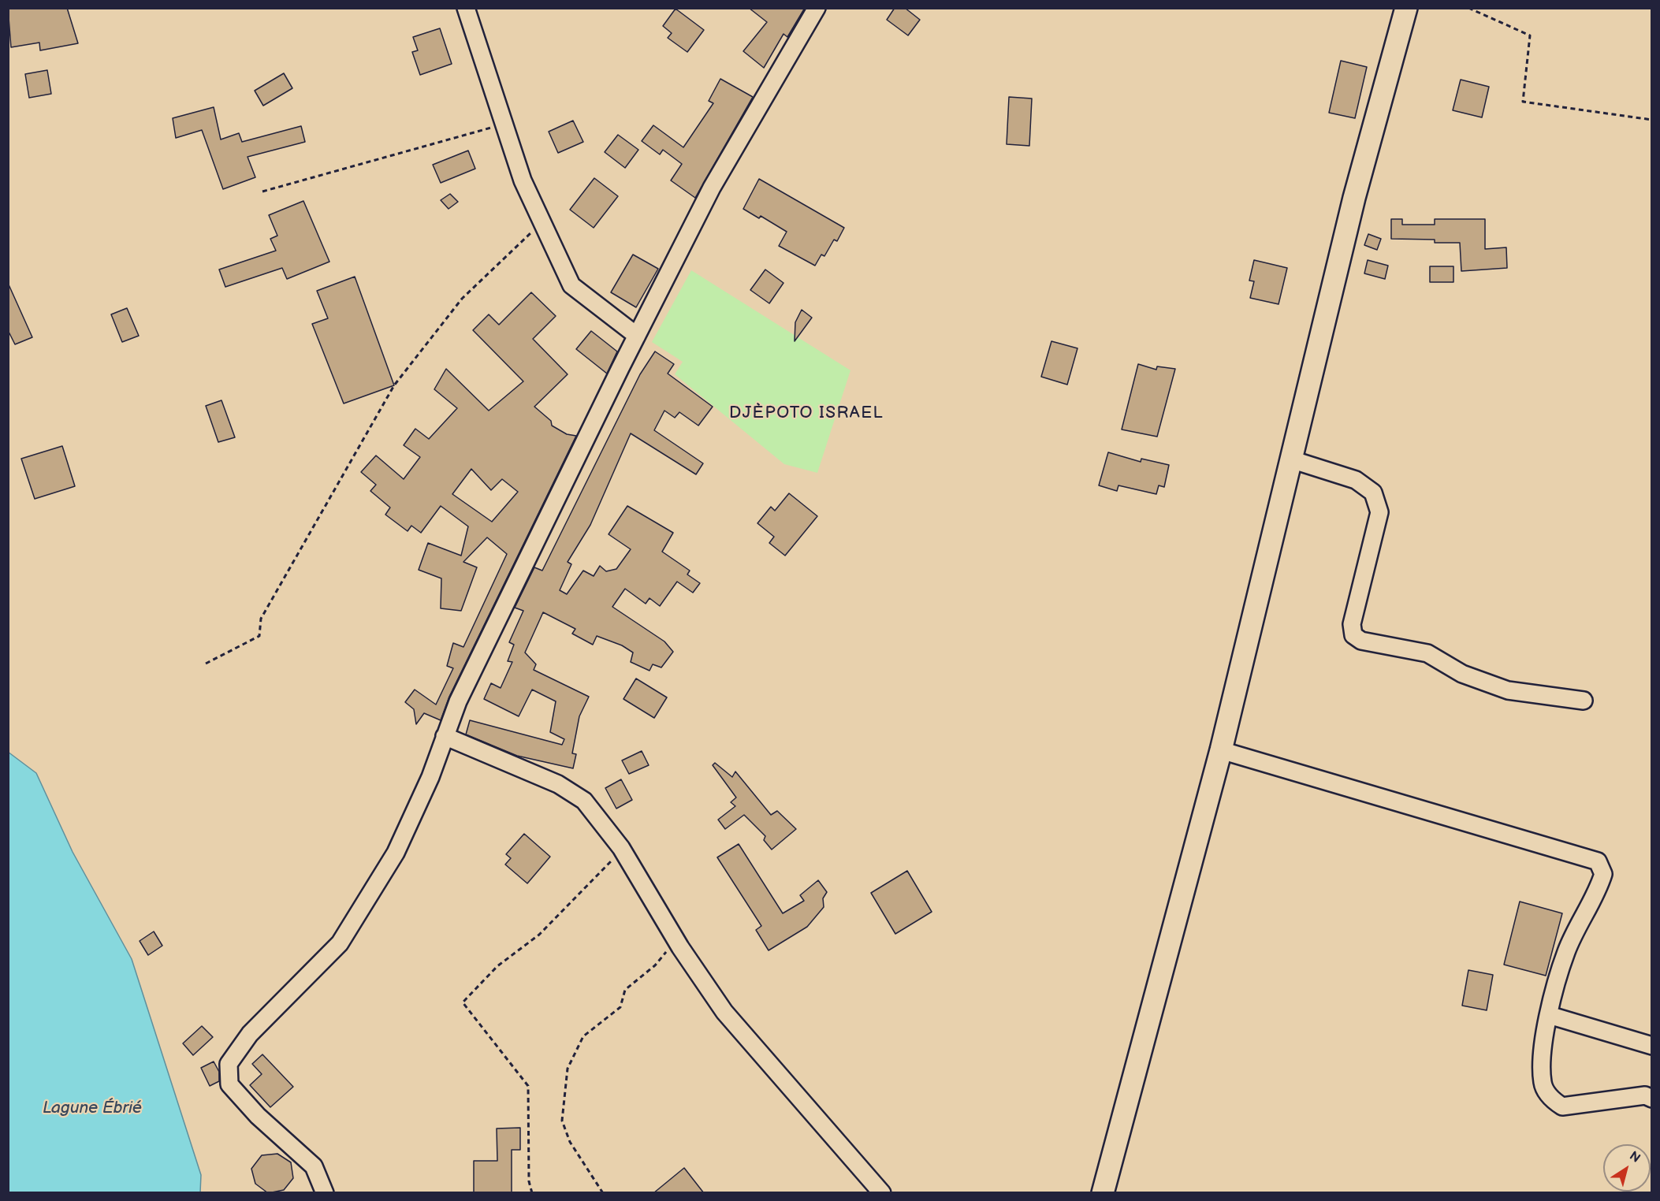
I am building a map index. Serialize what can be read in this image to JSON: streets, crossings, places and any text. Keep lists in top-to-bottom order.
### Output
{
  "districts": ["DJÈPOTO ISRAEL"],
  "water": ["Lagune Ébrié"],
  "north": "top right"
}
